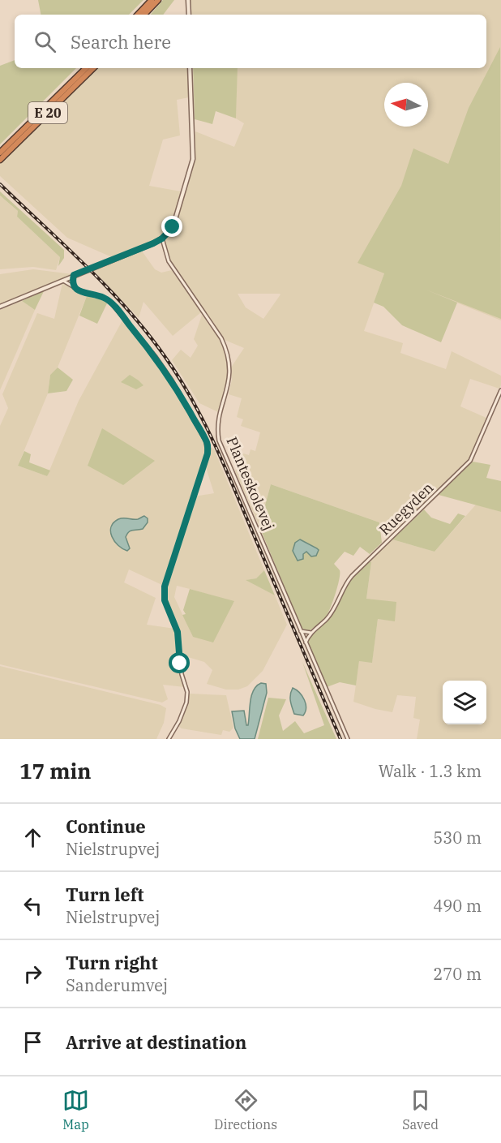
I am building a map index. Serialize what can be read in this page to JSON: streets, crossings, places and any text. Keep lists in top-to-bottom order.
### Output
{
  "streets": {
    "highway": ["E 20"],
    "street": ["Planteskolevej", "Ruegyden"]
  },
  "crossings": [
    ["Planteskolevej", "Ruegyden"]
  ],
  "north": "left",
  "page": {
    "search": "Search here",
    "heading": ["17 min", "Walk · 1.3 km"],
    "list": [
      ["Continue", "Nielstrupvej", "530 m"],
      ["Turn left", "Nielstrupvej", "490 m"],
      ["Turn right", "Sanderumvej", "270 m"],
      "Arrive at destination"
    ],
    "nav": ["Map", "Directions", "Saved"]
  }
}
